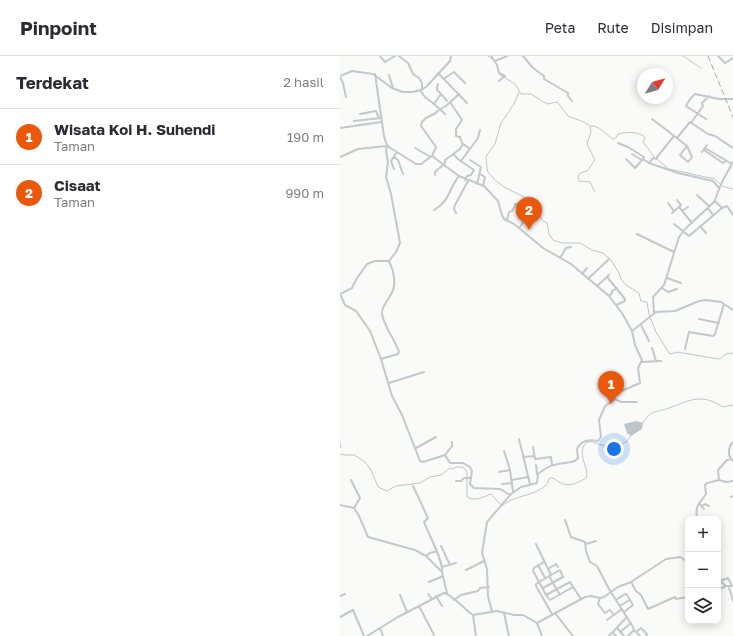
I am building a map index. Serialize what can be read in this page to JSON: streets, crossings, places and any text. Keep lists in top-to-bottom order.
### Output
{
  "north": "top right",
  "page": {
    "header": "Pinpoint",
    "nav": ["Peta", "Rute", "Disimpan"],
    "heading": ["Terdekat", "2 hasil"],
    "list": [
      {
        "mark": "1",
        "name": "Wisata Koi H. Suhendi",
        "note": "Taman",
        "value": "190 m"
      },
      {
        "mark": "2",
        "name": "Cisaat",
        "note": "Taman",
        "value": "990 m"
      }
    ],
    "pins": ["2", "1"],
    "map_buttons": ["+", "−"]
  }
}
